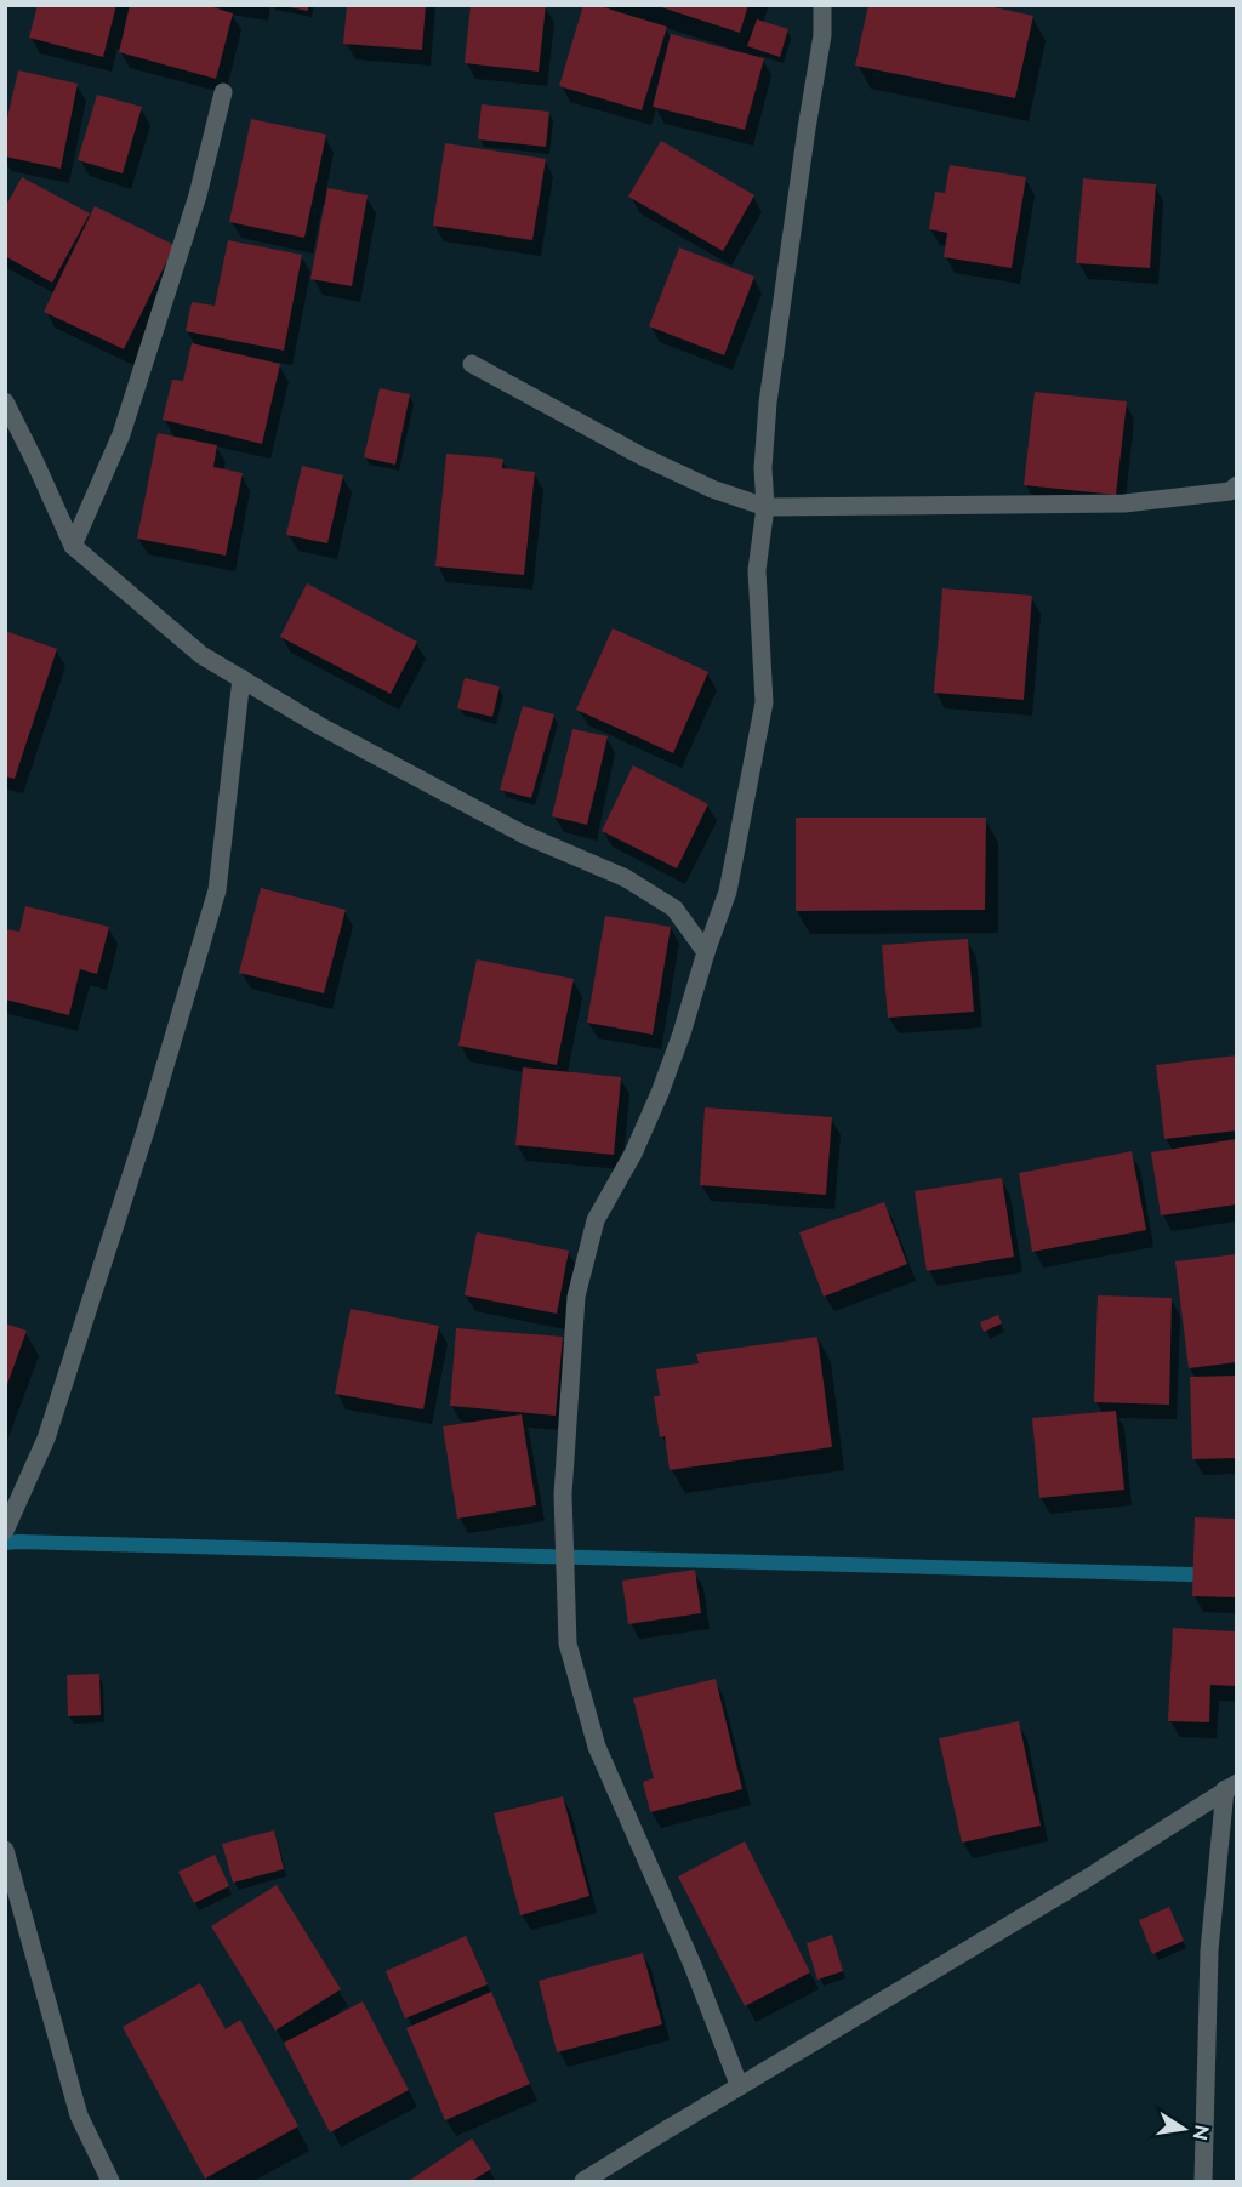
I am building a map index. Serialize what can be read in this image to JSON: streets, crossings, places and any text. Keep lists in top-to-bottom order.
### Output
{
  "north": "right"
}
